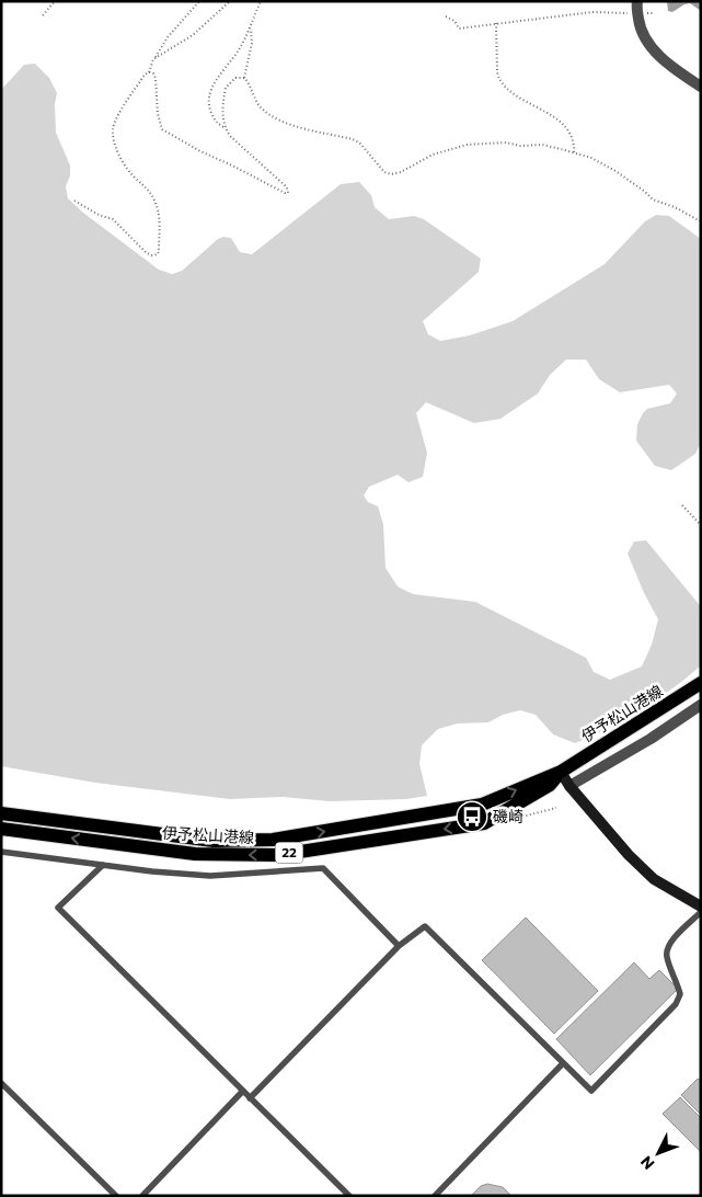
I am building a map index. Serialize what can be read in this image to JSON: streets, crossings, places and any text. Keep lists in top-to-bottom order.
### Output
{
  "streets": {
    "main road": ["伊予松山港線", "22"]
  },
  "places": {
    "bus stop": ["磯崎"]
  },
  "north": "bottom left"
}
